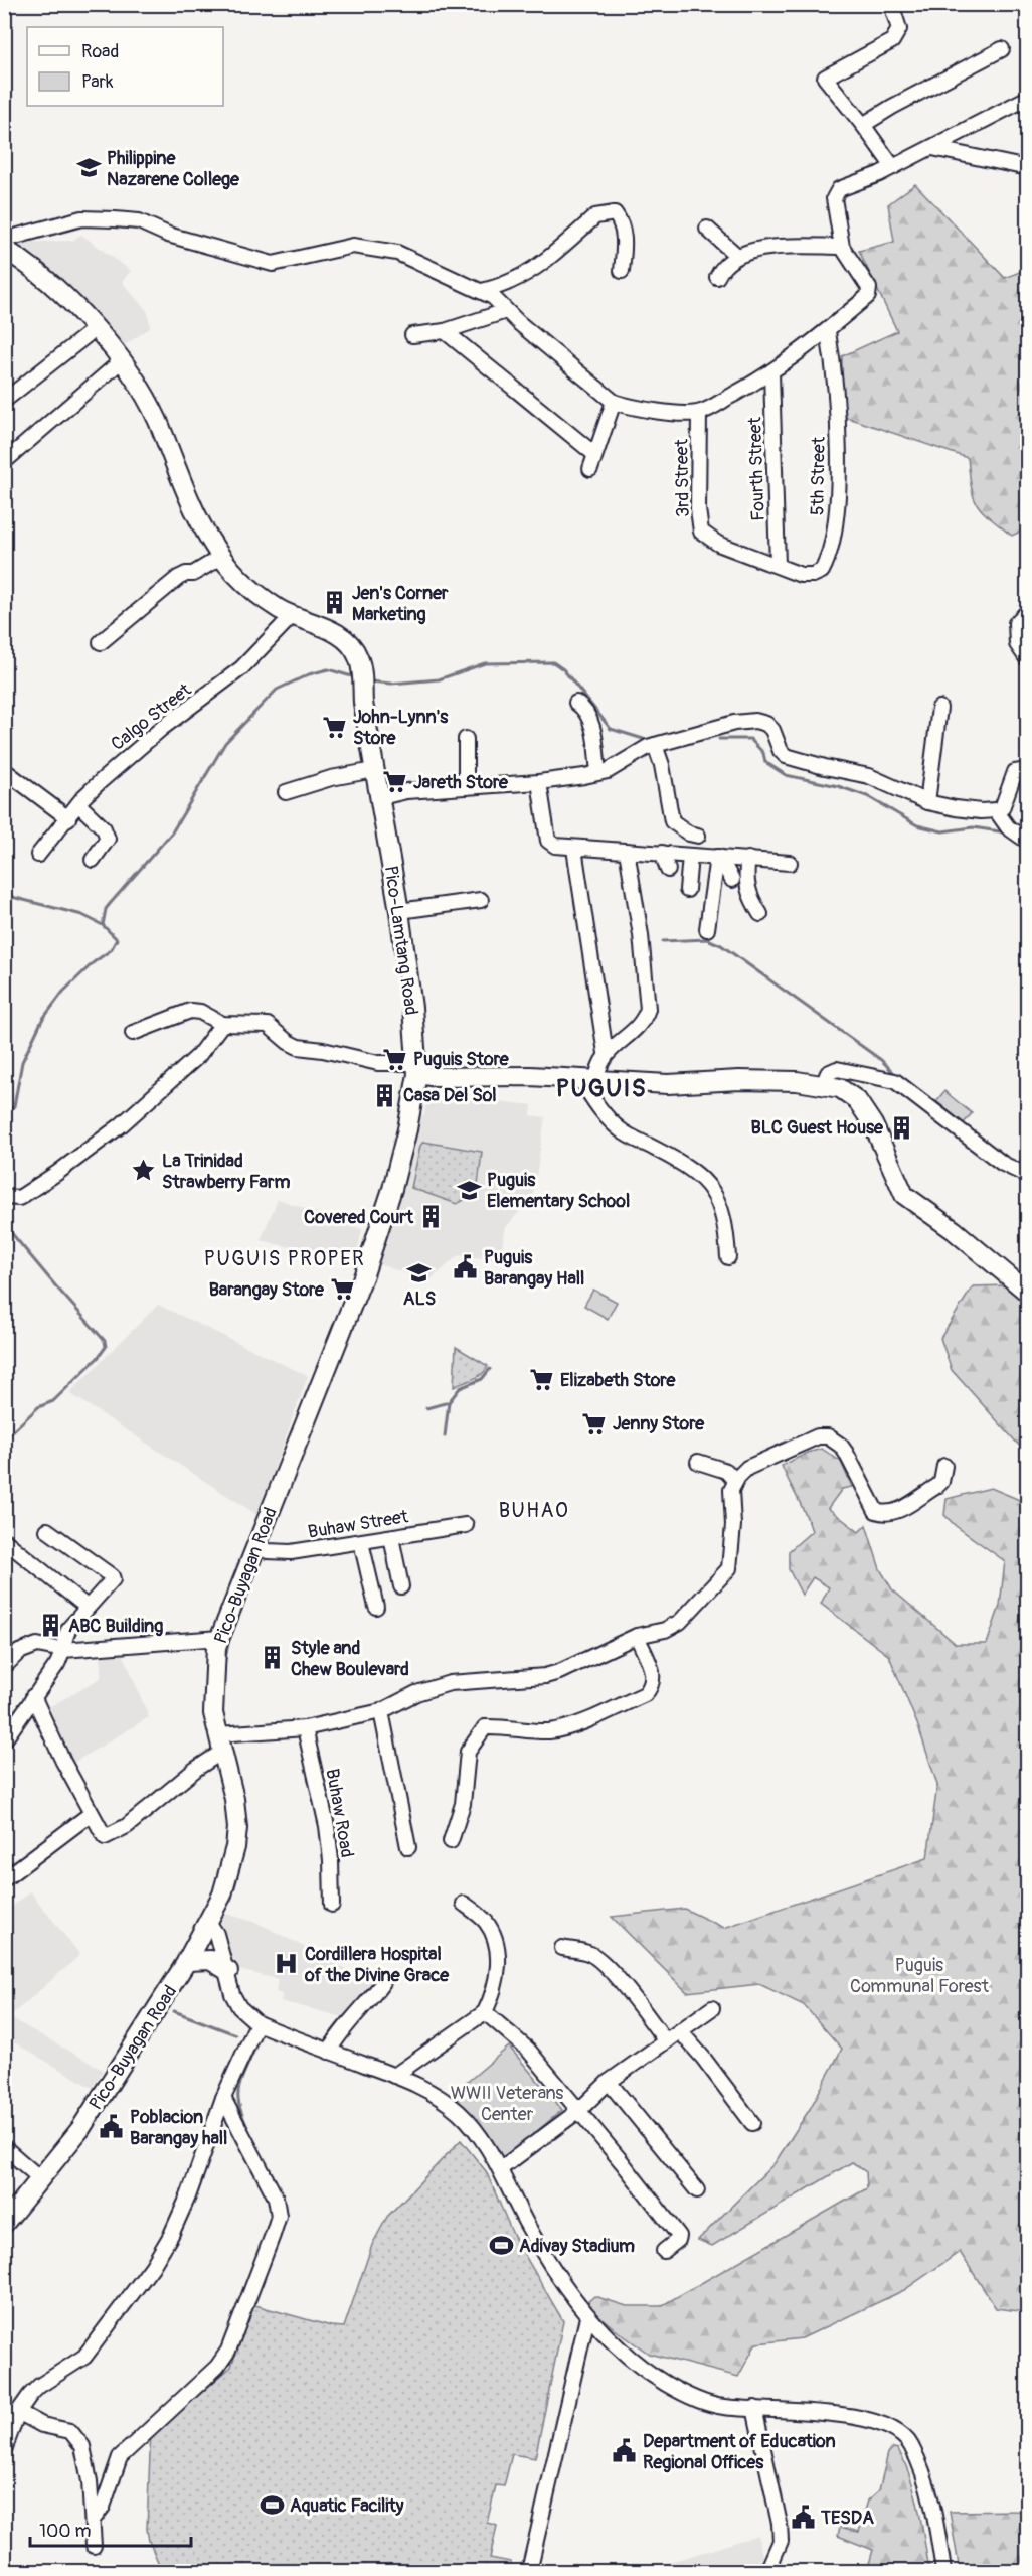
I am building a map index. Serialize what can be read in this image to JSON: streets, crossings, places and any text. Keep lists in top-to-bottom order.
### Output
{
  "streets": {
    "main road": ["Pico-Lamtang Road", "Pico-Buyagan Road"],
    "street": [
      "Fourth Street",
      "5th Street",
      "3rd Street",
      "Calgo Street",
      "Buhaw Street",
      "Buhaw Road"
    ]
  },
  "crossings": [
    ["Fourth Street", "5th Street"],
    ["Fourth Street", "3rd Street"],
    ["5th Street", "3rd Street"],
    ["Calgo Street", "Pico-Lamtang Road"],
    ["Pico-Lamtang Road", "Pico-Buyagan Road"],
    ["Buhaw Street", "Pico-Buyagan Road"]
  ],
  "districts": ["PUGUIS", "PUGUIS PROPER", "BUHAO"],
  "parks": ["Puguis Communal Forest", "WWII Veterans Center"],
  "places": {
    "school or university": ["Philippine Nazarene College", "Puguis Elementary School", "ALS"],
    "building": [
      "Jen's Corner Marketing",
      "Casa Del Sol",
      "BLC Guest House",
      "Covered Court",
      "ABC Building",
      "Style and Chew Boulevard"
    ],
    "supermarket": [
      "John-Lynn's Store",
      "Jareth Store",
      "Puguis Store",
      "Barangay Store",
      "Elizabeth Store",
      "Jenny Store"
    ],
    "place": ["La Trinidad Strawberry Farm"],
    "public building": [
      "Puguis Barangay Hall",
      "Poblacion Barangay hall",
      "Department of Education Regional Offices",
      "TESDA"
    ],
    "hospital": ["Cordillera Hospital of the Divine Grace"],
    "sports": ["Adivay Stadium", "Aquatic Facility"]
  },
  "legend": ["Road", "Park"],
  "scale_bar": "100 m"
}
